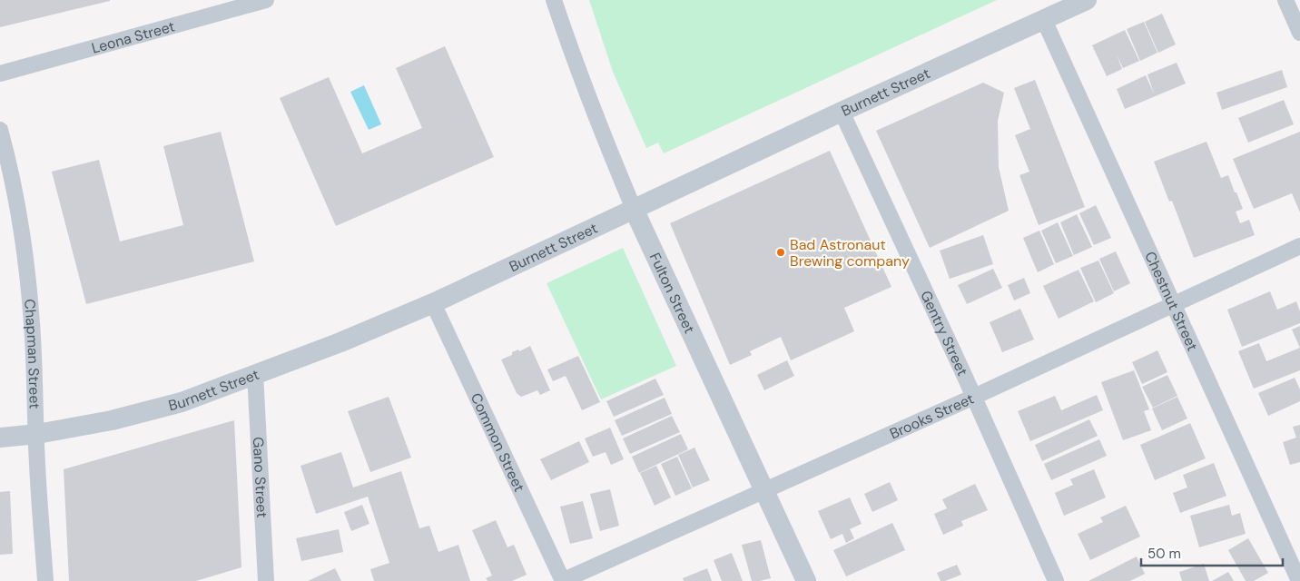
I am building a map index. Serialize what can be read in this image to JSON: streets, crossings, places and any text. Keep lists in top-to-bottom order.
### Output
{
  "streets": {
    "street": [
      "Leona Street",
      "Burnett Street",
      "Fulton Street",
      "Chestnut Street",
      "Gentry Street",
      "Chapman Street",
      "Brooks Street",
      "Common Street",
      "Gano Street"
    ]
  },
  "crossings": [
    ["Burnett Street", "Fulton Street"],
    ["Burnett Street", "Chestnut Street"],
    ["Burnett Street", "Gentry Street"],
    ["Burnett Street", "Chapman Street"],
    ["Burnett Street", "Common Street"],
    ["Burnett Street", "Gano Street"],
    ["Fulton Street", "Brooks Street"],
    ["Chestnut Street", "Brooks Street"],
    ["Gentry Street", "Brooks Street"],
    ["Brooks Street", "Common Street"]
  ],
  "places": ["Bad Astronaut Brewing company"],
  "scale_bar": "50 m"
}
